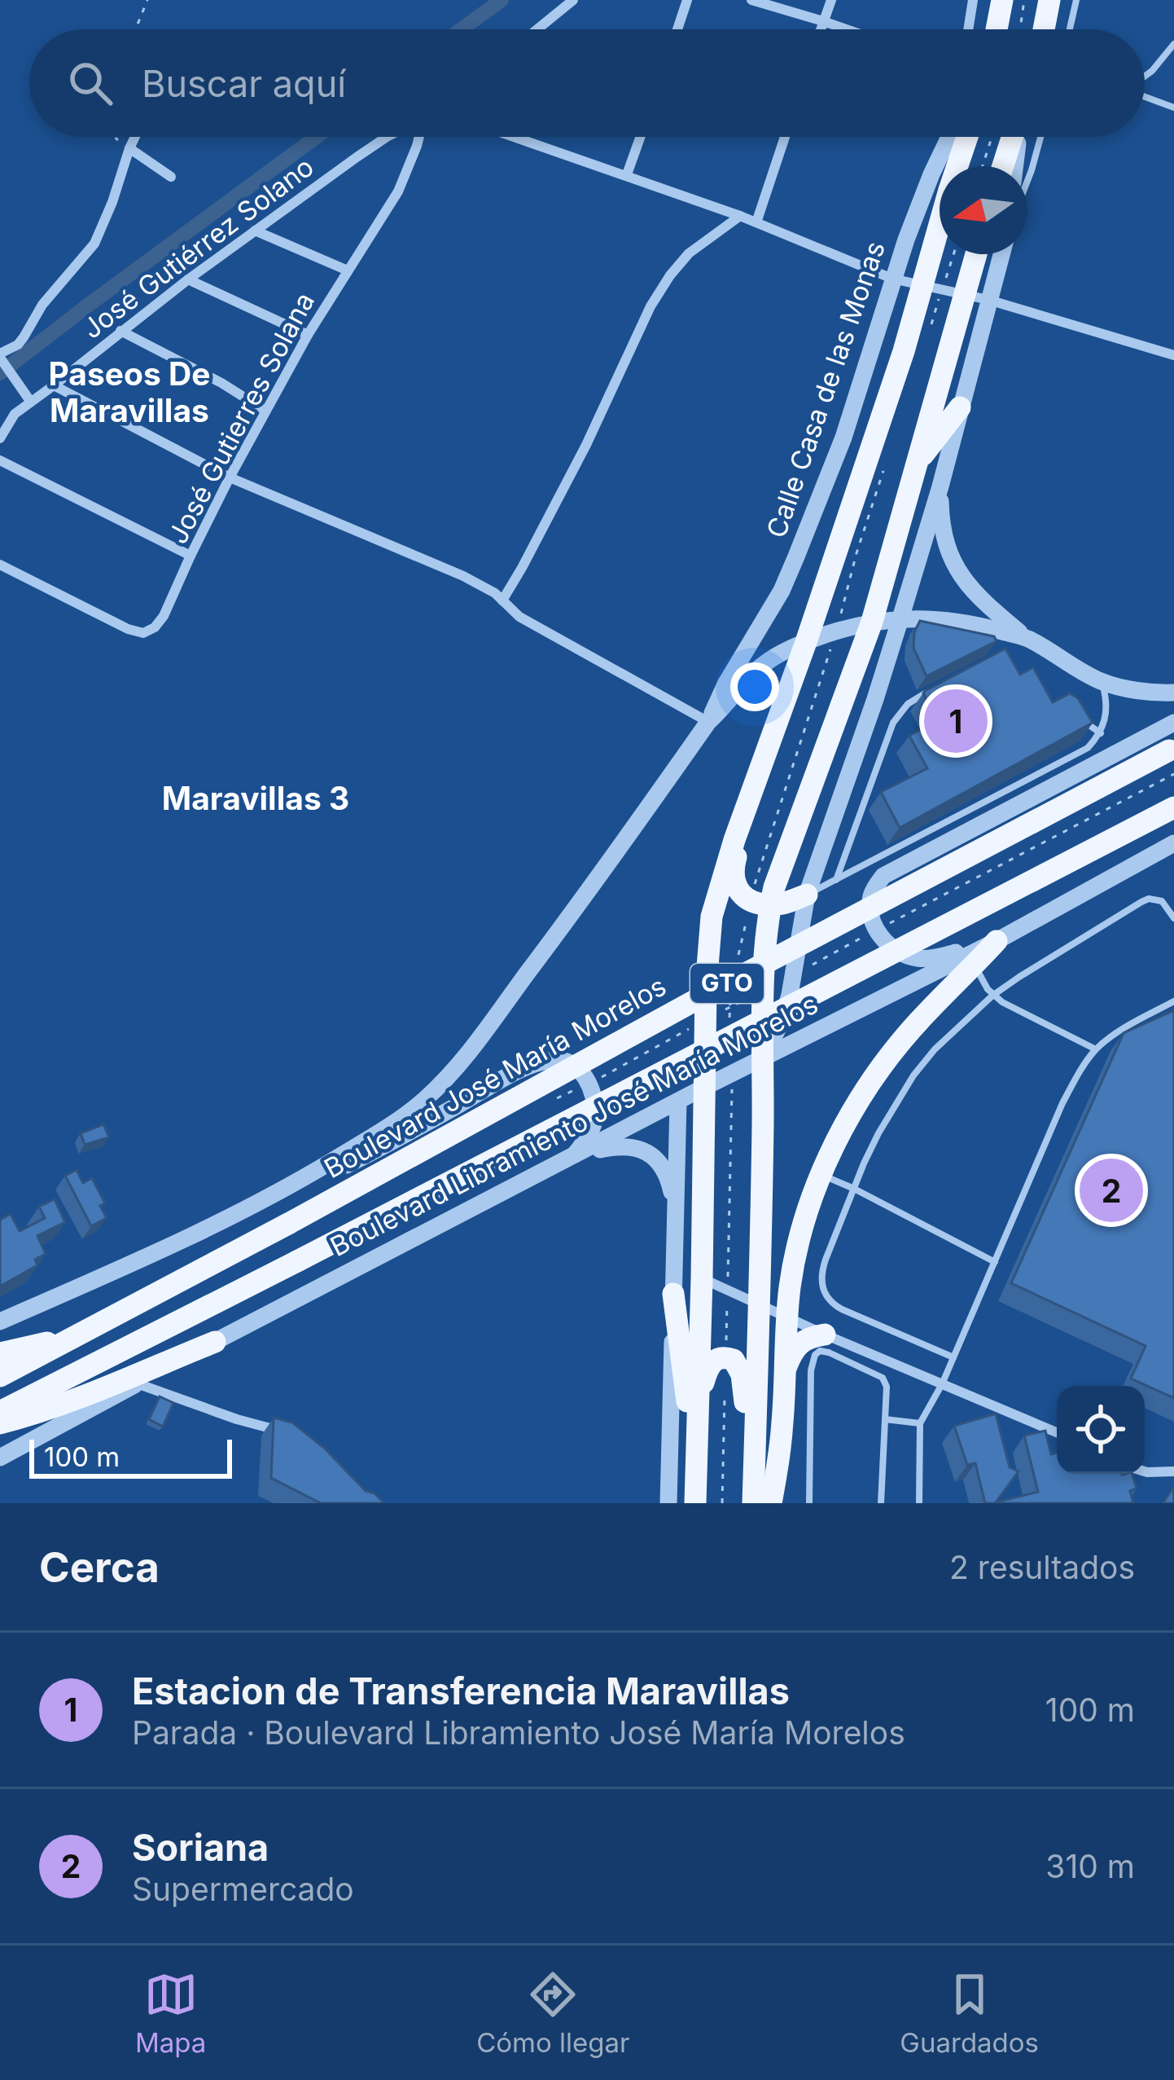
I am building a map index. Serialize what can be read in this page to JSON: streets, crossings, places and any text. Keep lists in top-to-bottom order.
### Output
{
  "streets": {
    "main road": ["GTO", "Boulevard José María Morelos"],
    "street": [
      "José Gutiérrez Solano",
      "Calle Casa de las Monas",
      "José Gutierres Solana",
      "Boulevard Libramiento José María Morelos"
    ]
  },
  "districts": ["Paseos De Maravillas", "Maravillas 3"],
  "scale_bar": "100 m",
  "north": "left",
  "page": {
    "search": "Buscar aquí",
    "pins": ["1", "2"],
    "scale": "100 m",
    "heading": ["Cerca", "2 resultados"],
    "list": [
      {
        "mark": "1",
        "name": "Estacion de Transferencia Maravillas",
        "note": "Parada · Boulevard Libramiento José María Morelos",
        "value": "100 m"
      },
      {
        "mark": "2",
        "name": "Soriana",
        "note": "Supermercado",
        "value": "310 m"
      }
    ],
    "nav": ["Mapa", "Cómo llegar", "Guardados"]
  }
}
